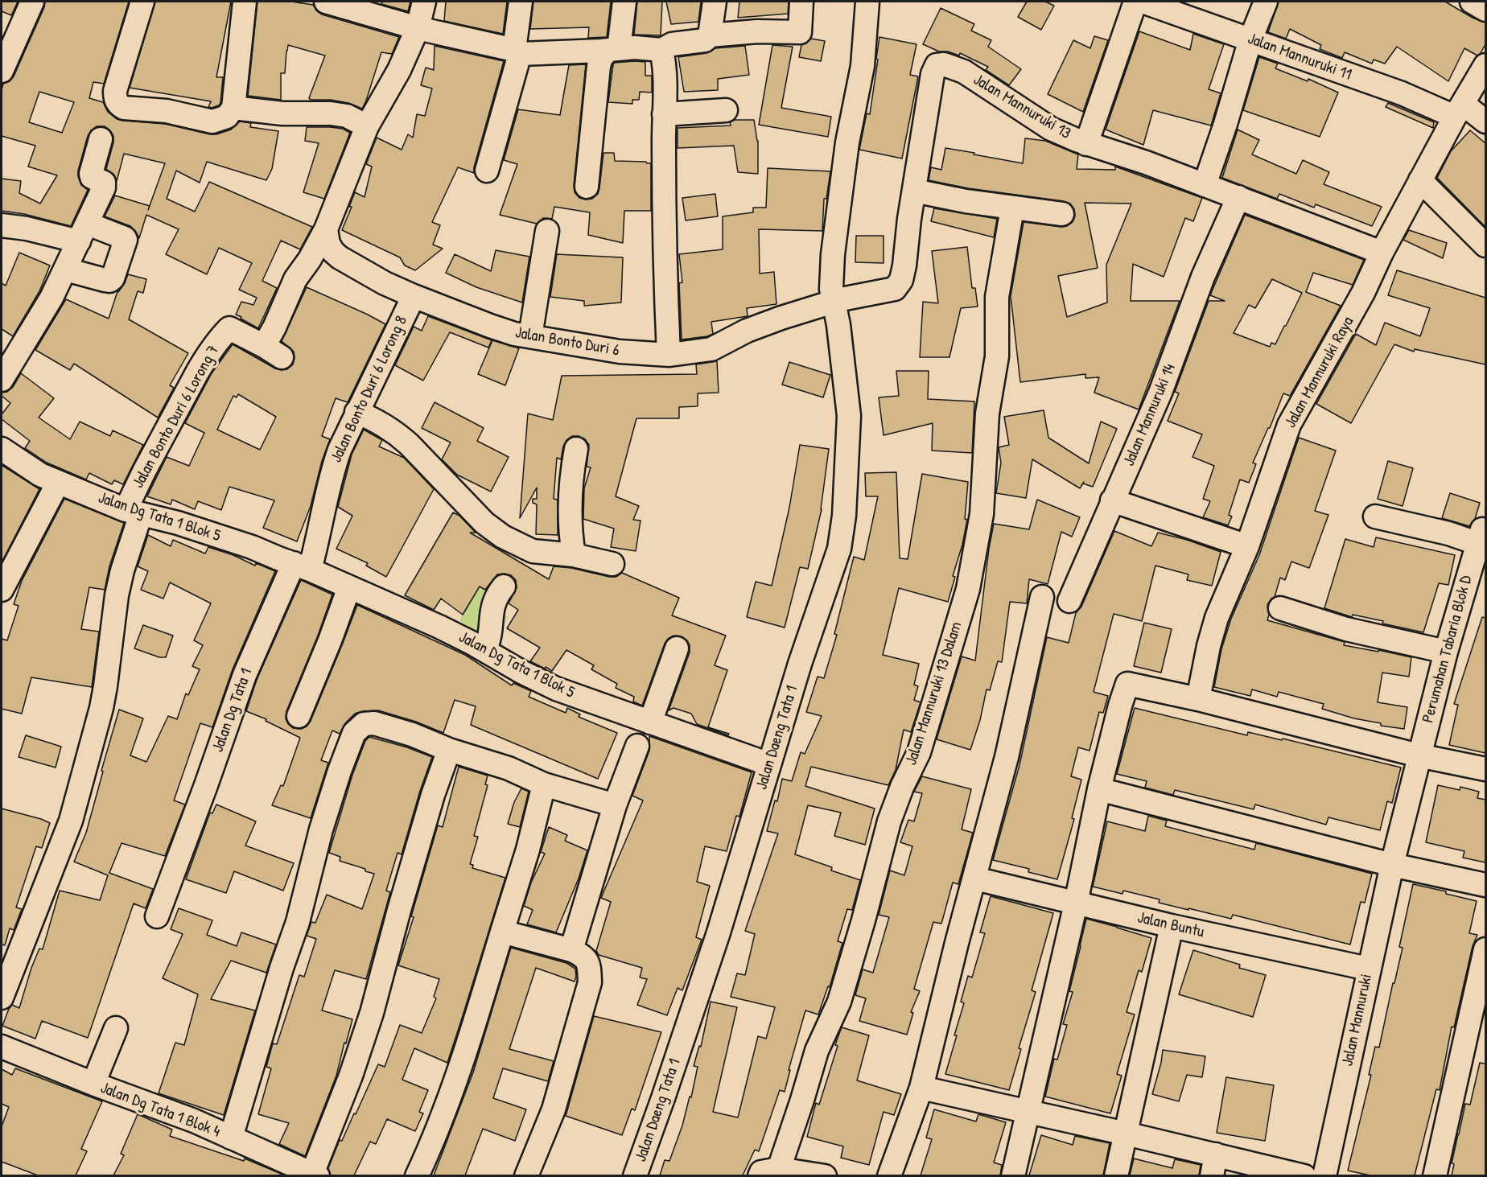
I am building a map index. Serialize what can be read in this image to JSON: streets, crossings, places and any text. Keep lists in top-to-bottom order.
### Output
{
  "streets": {
    "street": [
      "Jalan Mannuruki 11",
      "Jalan Mannuruki 13",
      "Jalan Bonto Duri 6",
      "Jalan Mannuruki Raya",
      "Jalan Bonto Duri 6 Lorong 8",
      "Jalan Mannuruki 14",
      "Jalan Bonto Duri 6 Lorong 7",
      "Jalan Dg Tata 1 Blok 5",
      "Perumahan Tabaria Blok D",
      "Jalan Mannuruki 13 Dalam",
      "Jalan Dg Tata 1",
      "Jalan Daeng Tata 1",
      "Jalan Buntu",
      "Jalan Mannuruki",
      "Jalan Dg Tata 1 Blok 4"
    ]
  },
  "crossings": [
    ["Jalan Mannuruki 11", "Jalan Mannuruki Raya"],
    ["Jalan Mannuruki 13", "Jalan Bonto Duri 6"],
    ["Jalan Mannuruki 13", "Jalan Mannuruki Raya"],
    ["Jalan Mannuruki 13", "Jalan Mannuruki 14"],
    ["Jalan Mannuruki 13", "Jalan Daeng Tata 1"],
    ["Jalan Bonto Duri 6", "Jalan Bonto Duri 6 Lorong 8"],
    ["Jalan Bonto Duri 6", "Jalan Bonto Duri 6 Lorong 7"],
    ["Jalan Bonto Duri 6", "Jalan Daeng Tata 1"],
    ["Jalan Bonto Duri 6 Lorong 8", "Jalan Dg Tata 1 Blok 5"],
    ["Jalan Bonto Duri 6 Lorong 8", "Jalan Dg Tata 1"],
    ["Jalan Bonto Duri 6 Lorong 7", "Jalan Dg Tata 1 Blok 5"],
    ["Jalan Dg Tata 1 Blok 5", "Jalan Dg Tata 1"],
    ["Jalan Dg Tata 1 Blok 5", "Jalan Daeng Tata 1"],
    ["Perumahan Tabaria Blok D", "Jalan Mannuruki"],
    ["Jalan Buntu", "Jalan Mannuruki"]
  ]
}
